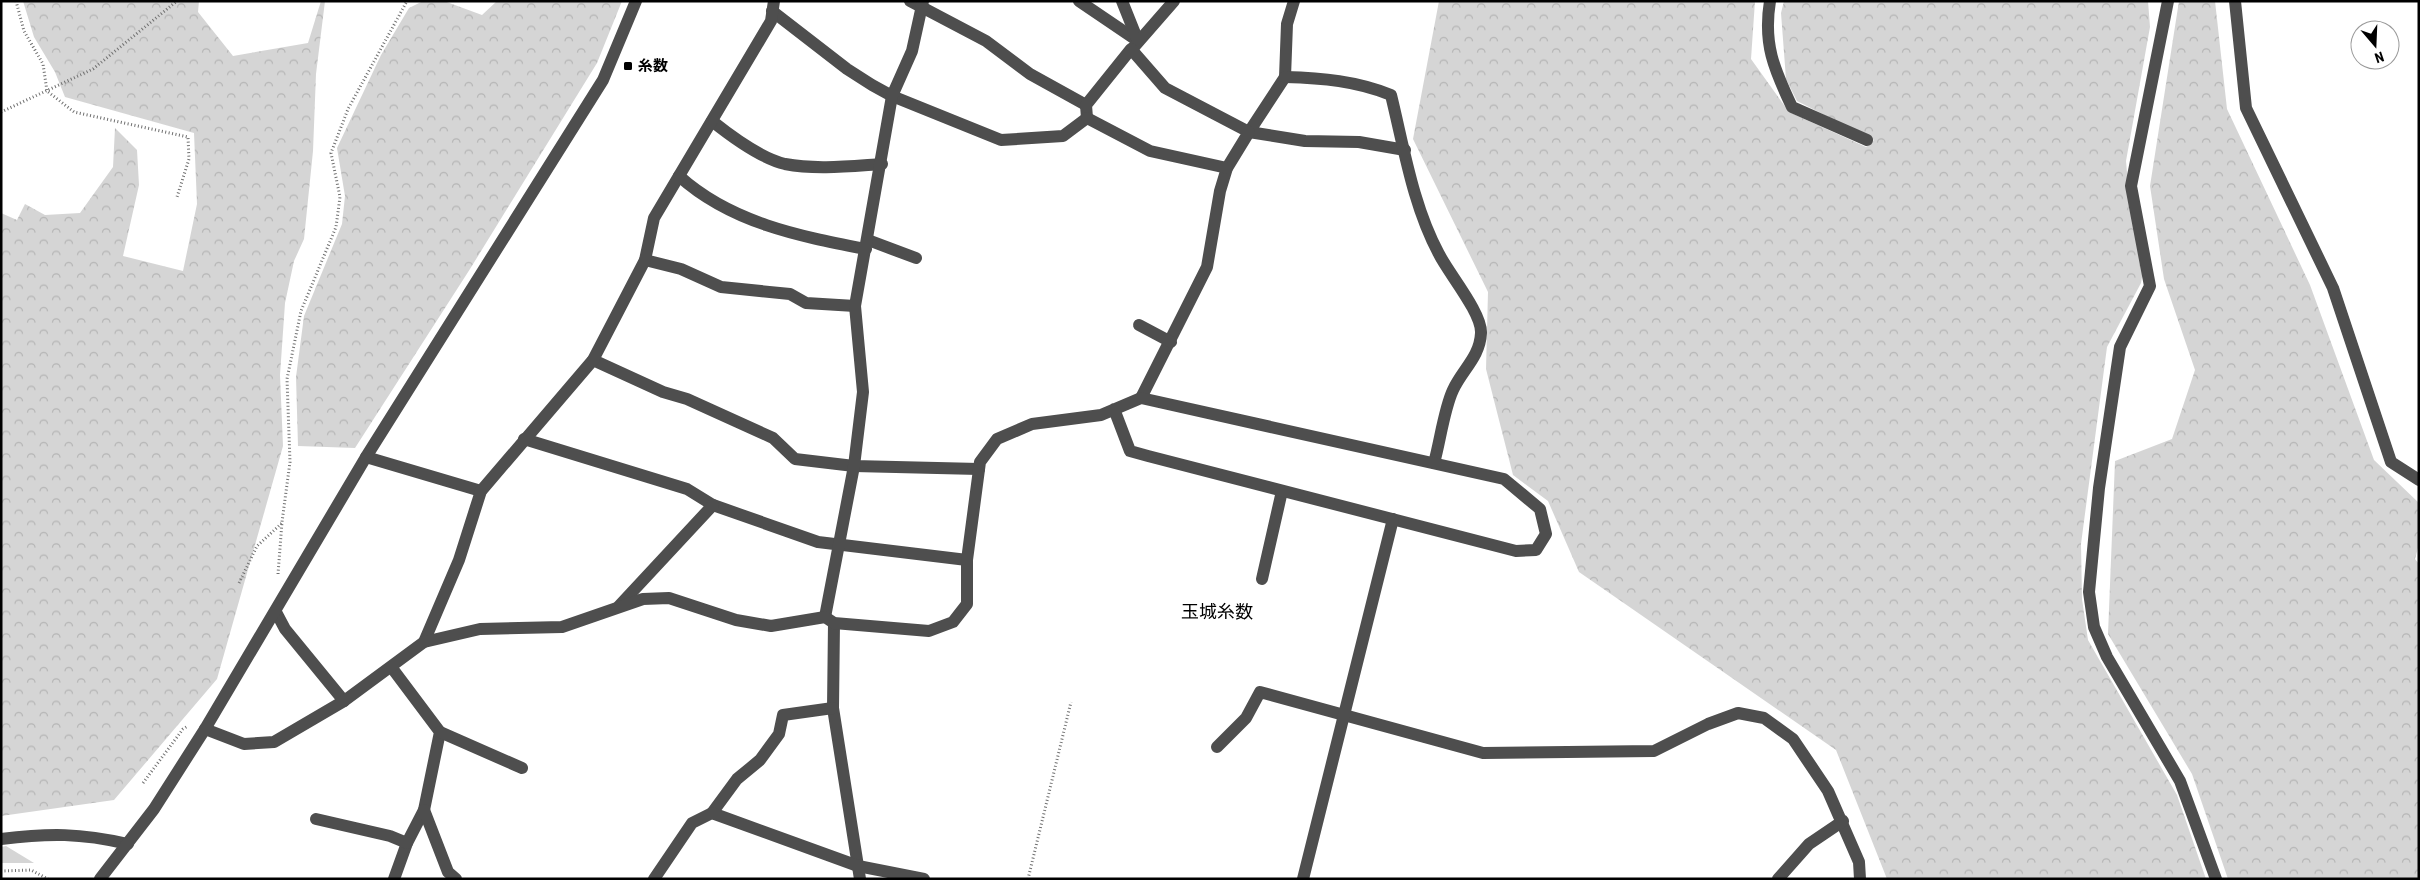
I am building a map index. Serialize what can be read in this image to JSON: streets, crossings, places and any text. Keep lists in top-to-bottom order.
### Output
{
  "districts": ["玉城糸数"],
  "places": {
    "transit": ["糸数"]
  },
  "north": "bottom"
}
